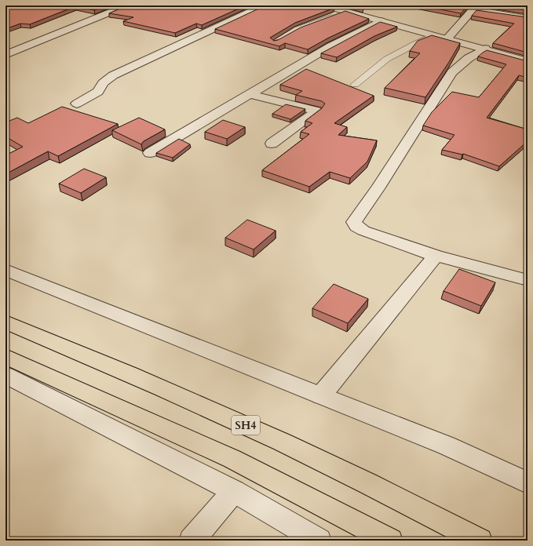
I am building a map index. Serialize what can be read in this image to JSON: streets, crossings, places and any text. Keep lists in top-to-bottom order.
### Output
{
  "streets": {
    "highway": ["SH4"]
  }
}
